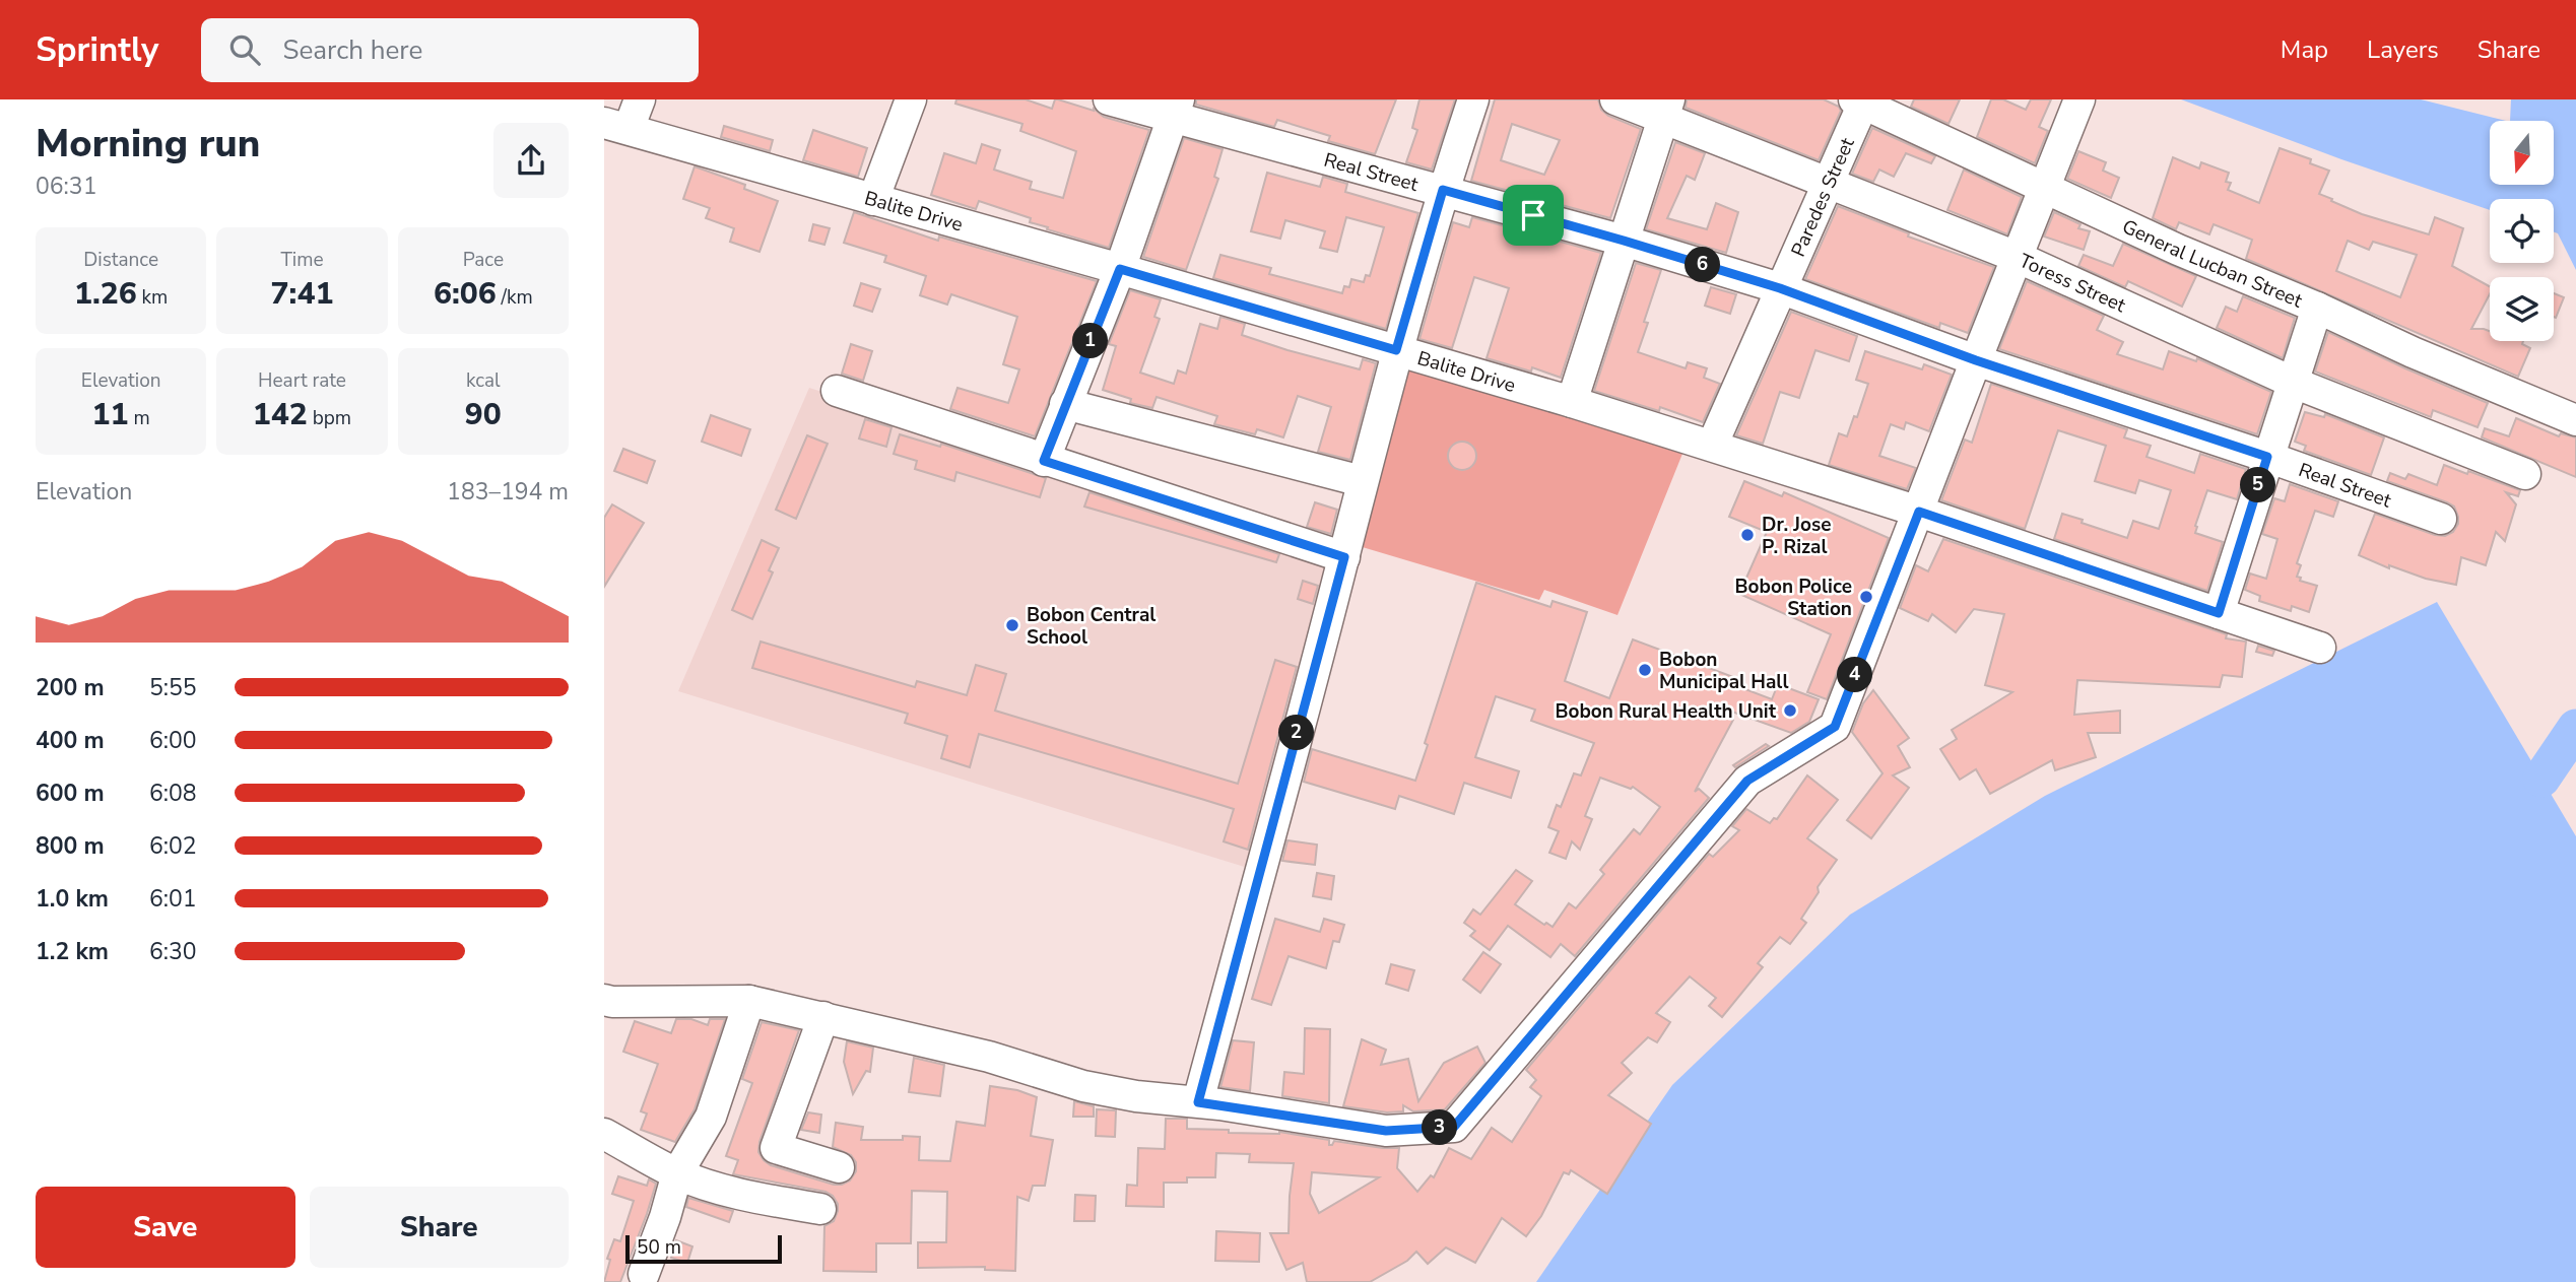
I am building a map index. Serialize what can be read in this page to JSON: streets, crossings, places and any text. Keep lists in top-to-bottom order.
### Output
{
  "streets": {
    "street": [
      "Real Street",
      "Paredes Street",
      "Balite Drive",
      "General Lucban Street",
      "Toress Street"
    ]
  },
  "crossings": [
    ["Real Street", "Paredes Street"],
    ["Paredes Street", "Balite Drive"],
    ["Paredes Street", "General Lucban Street"],
    ["Paredes Street", "Toress Street"]
  ],
  "places": [
    "Dr. Jose P. Rizal",
    "Bobon Police Station",
    "Bobon Central School",
    "Bobon Municipal Hall",
    "Bobon Rural Health Unit"
  ],
  "scale_bar": "50 m",
  "north": "bottom",
  "page": {
    "header": "Sprintly",
    "search": "Search here",
    "nav": ["Map", "Layers", "Share"],
    "heading": ["Morning run", "06:31"],
    "stats": [
      ["Distance", "1.26 km"],
      ["Time", "7:41"],
      ["Pace", "6:06 /km"],
      ["Elevation", "11 m"],
      ["Heart rate", "142 bpm"],
      ["kcal", "90"]
    ],
    "pins": [
      "6",
      "1",
      "5",
      "4",
      "2",
      "3"
    ],
    "chart": ["Elevation", "183–194 m"],
    "list": [
      {
        "name": "200 m",
        "note": "5:55"
      },
      {
        "name": "400 m",
        "note": "6:00"
      },
      {
        "name": "600 m",
        "note": "6:08"
      },
      {
        "name": "800 m",
        "note": "6:02"
      },
      {
        "name": "1.0 km",
        "note": "6:01"
      },
      {
        "name": "1.2 km",
        "note": "6:30"
      }
    ],
    "buttons": ["Save", "Share"],
    "scale": "50 m"
  }
}
